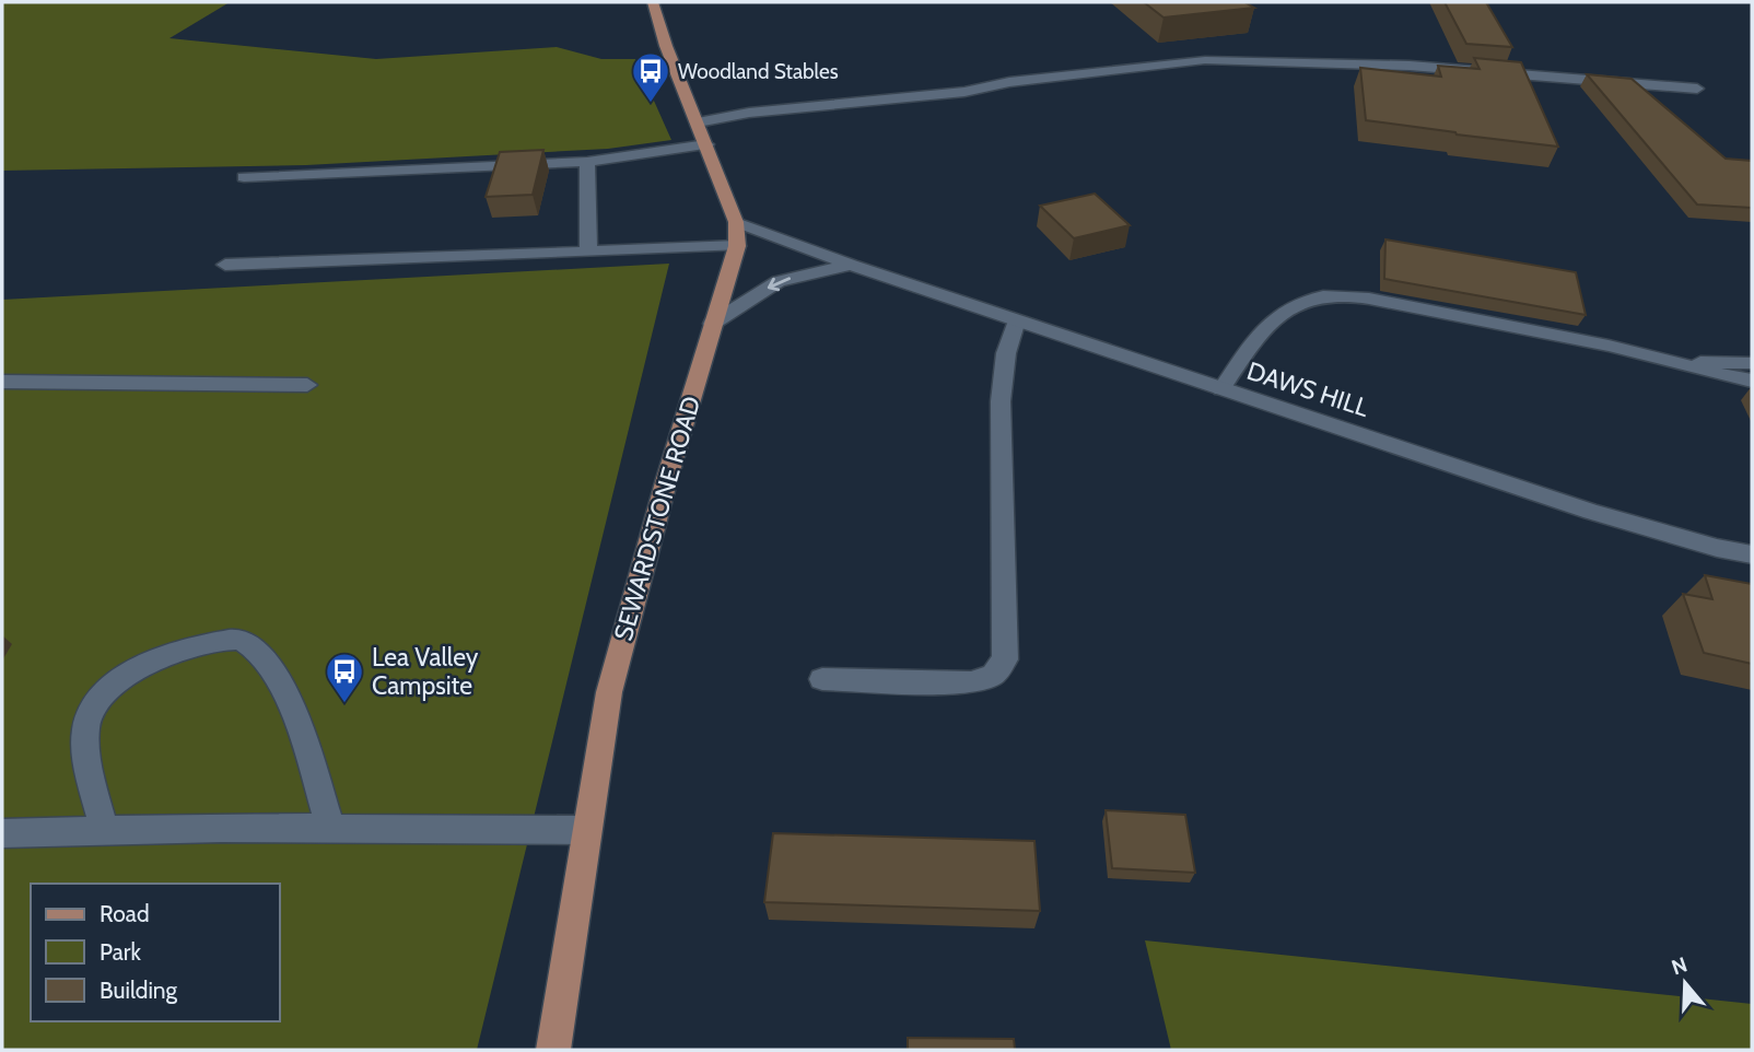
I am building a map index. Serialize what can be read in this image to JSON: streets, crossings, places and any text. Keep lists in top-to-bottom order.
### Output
{
  "streets": {
    "main road": ["SEWARDSTONE ROAD"],
    "street": ["DAWS HILL"]
  },
  "crossings": [
    ["DAWS HILL", "SEWARDSTONE ROAD"]
  ],
  "places": {
    "bus stop": ["Woodland Stables", "Lea Valley Campsite"]
  },
  "legend": ["Road", "Park", "Building"],
  "north": "top"
}
